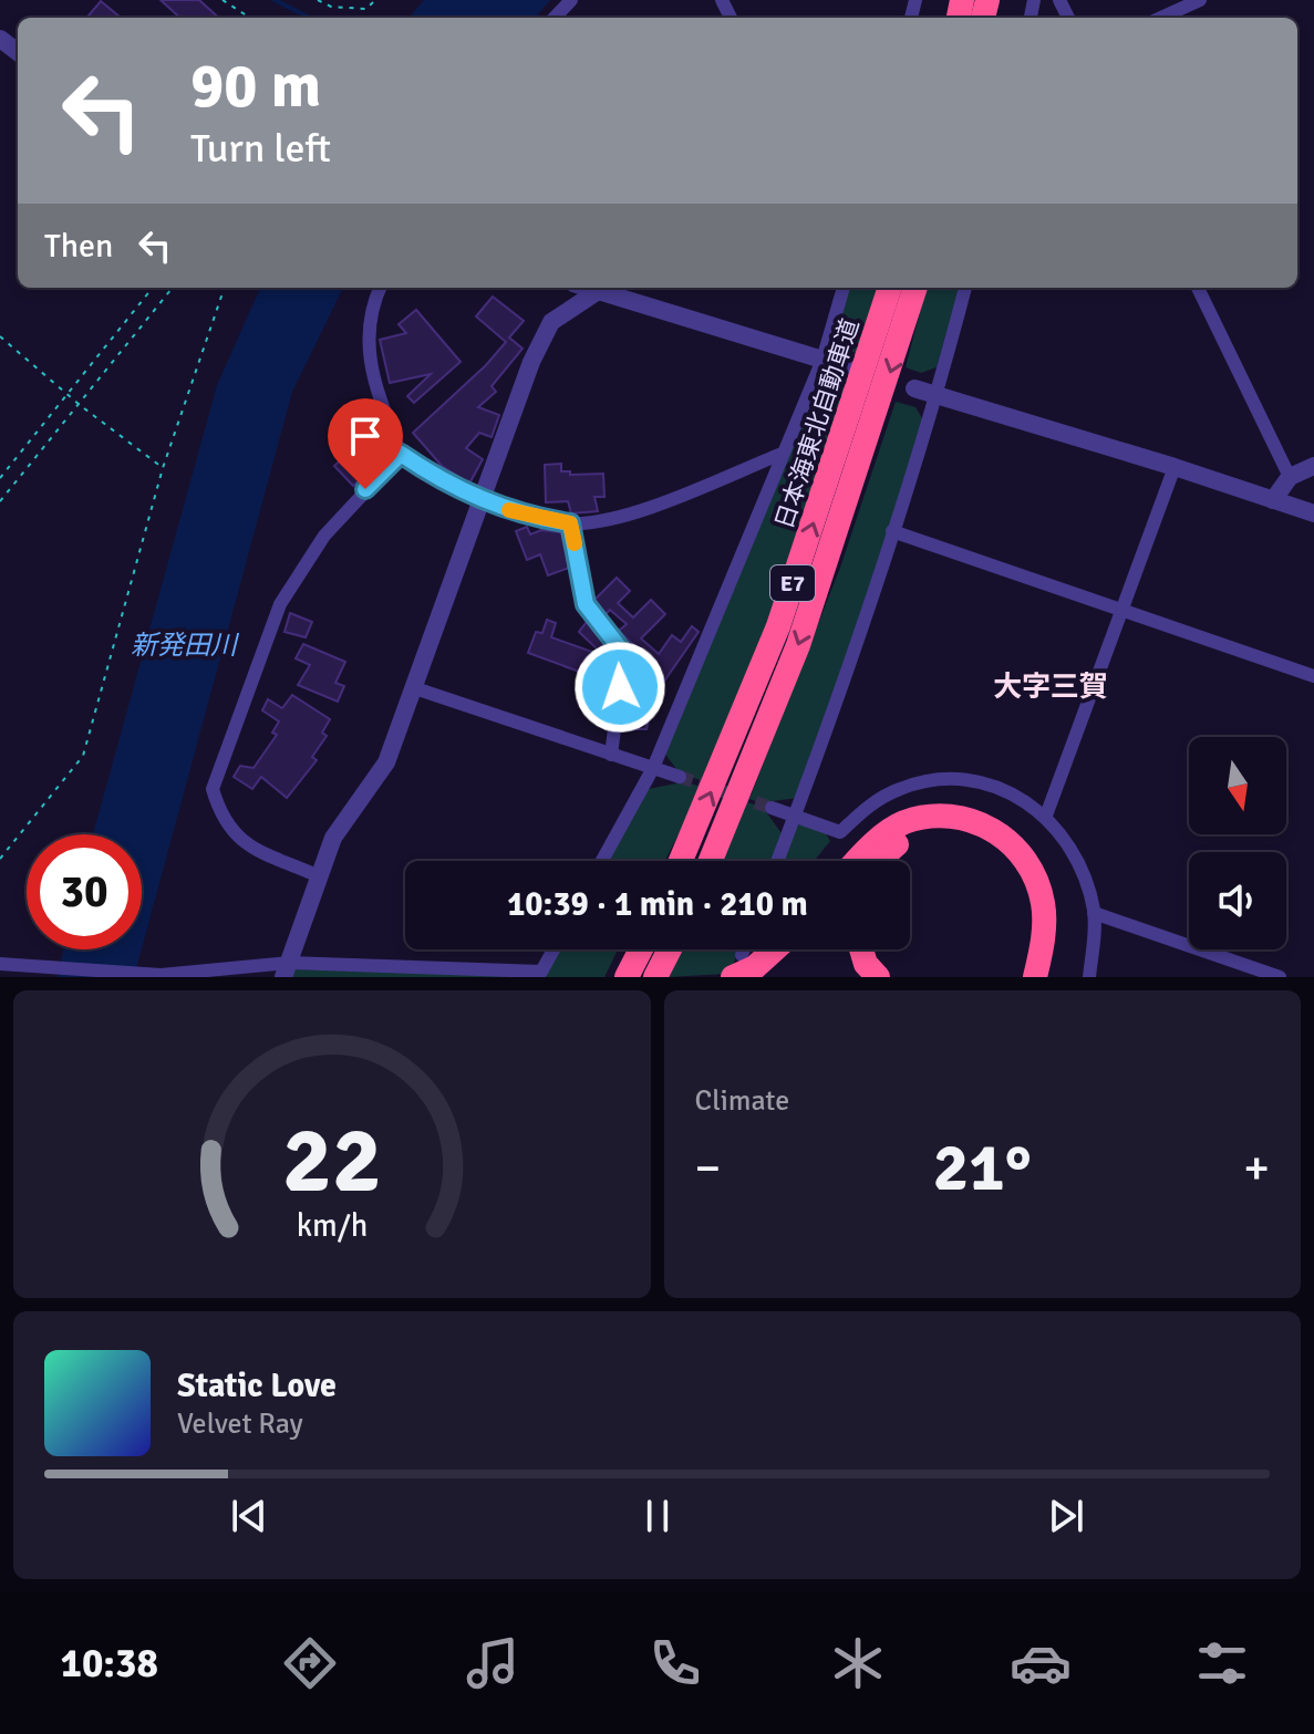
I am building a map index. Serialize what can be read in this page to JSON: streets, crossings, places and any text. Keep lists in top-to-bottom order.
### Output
{
  "streets": {
    "highway": ["日本海東北自動車道", "E7"]
  },
  "districts": ["大字三賀"],
  "water": ["新発田川"],
  "north": "bottom",
  "page": {
    "turn": ["90 m", "Turn left"],
    "then": "Then",
    "limit": "30",
    "trip": "10:39 · 1 min · 210 m",
    "tile": "Climate",
    "heat": ["−", "21°", "+"],
    "song": ["Static Love", "Velvet Ray"],
    "tabs": "10:38",
    "gauge": ["22", "km/h"]
  }
}
